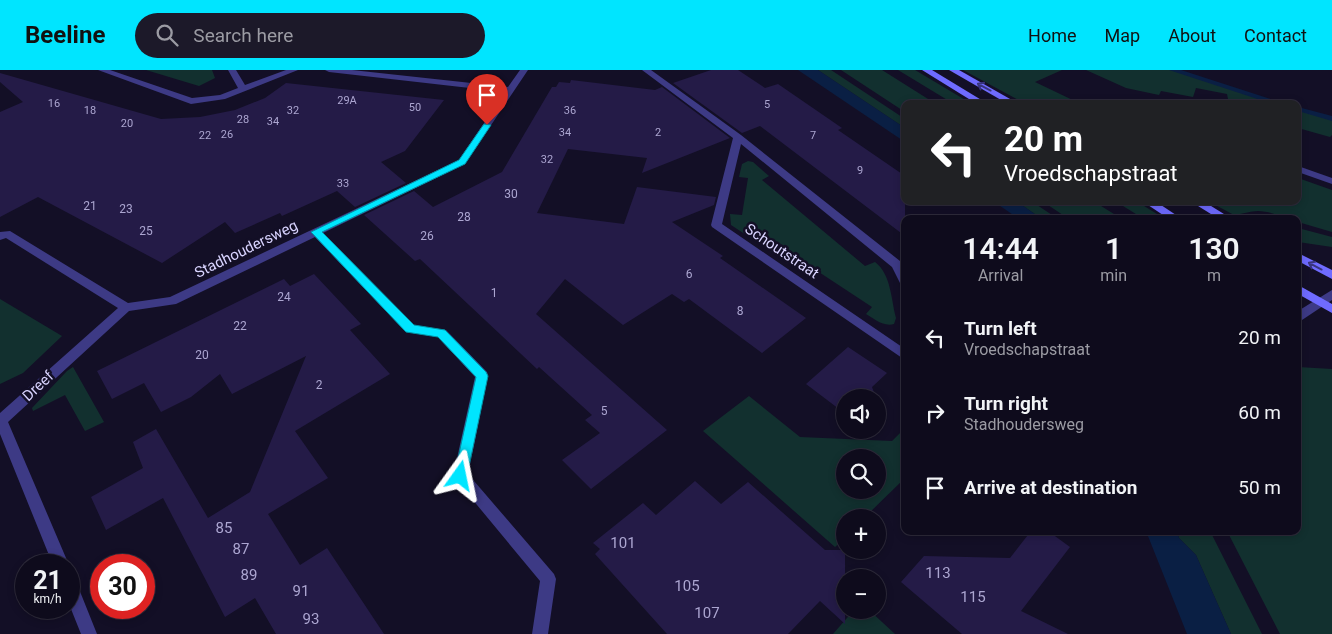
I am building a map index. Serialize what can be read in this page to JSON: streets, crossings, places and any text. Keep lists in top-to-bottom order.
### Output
{
  "streets": {
    "street": ["Stadhoudersweg", "Schoutstraat", "Dreef"]
  },
  "crossings": [
    ["Stadhoudersweg", "Dreef"]
  ],
  "house_numbers": [
    "29A",
    "16",
    "5",
    "50",
    "18",
    "32",
    "36",
    "28",
    "34",
    "20",
    "34",
    "2",
    "26",
    "22",
    "7",
    "32",
    "9",
    "33",
    "30",
    "21",
    "23",
    "28",
    "25",
    "26",
    "6",
    "1",
    "24",
    "8",
    "22",
    "20",
    "2",
    "5",
    "85",
    "101",
    "87",
    "113",
    "89",
    "105",
    "91",
    "115",
    "107",
    "93"
  ],
  "page": {
    "header": "Beeline",
    "search": "Search here",
    "nav": [
      "Home",
      "Map",
      "About",
      "Contact"
    ],
    "turn": ["20 m", "Vroedschapstraat"],
    "eta": [
      "14:44",
      "Arrival",
      "1",
      "min",
      "130",
      "m"
    ],
    "list": [
      {
        "name": "Turn left",
        "note": "Vroedschapstraat",
        "value": "20 m"
      },
      {
        "name": "Turn right",
        "note": "Stadhoudersweg",
        "value": "60 m"
      },
      {
        "name": "Arrive at destination",
        "value": "50 m"
      }
    ],
    "map_buttons": ["+", "−"],
    "speed": "21 km/h",
    "limit": "30"
  }
}
